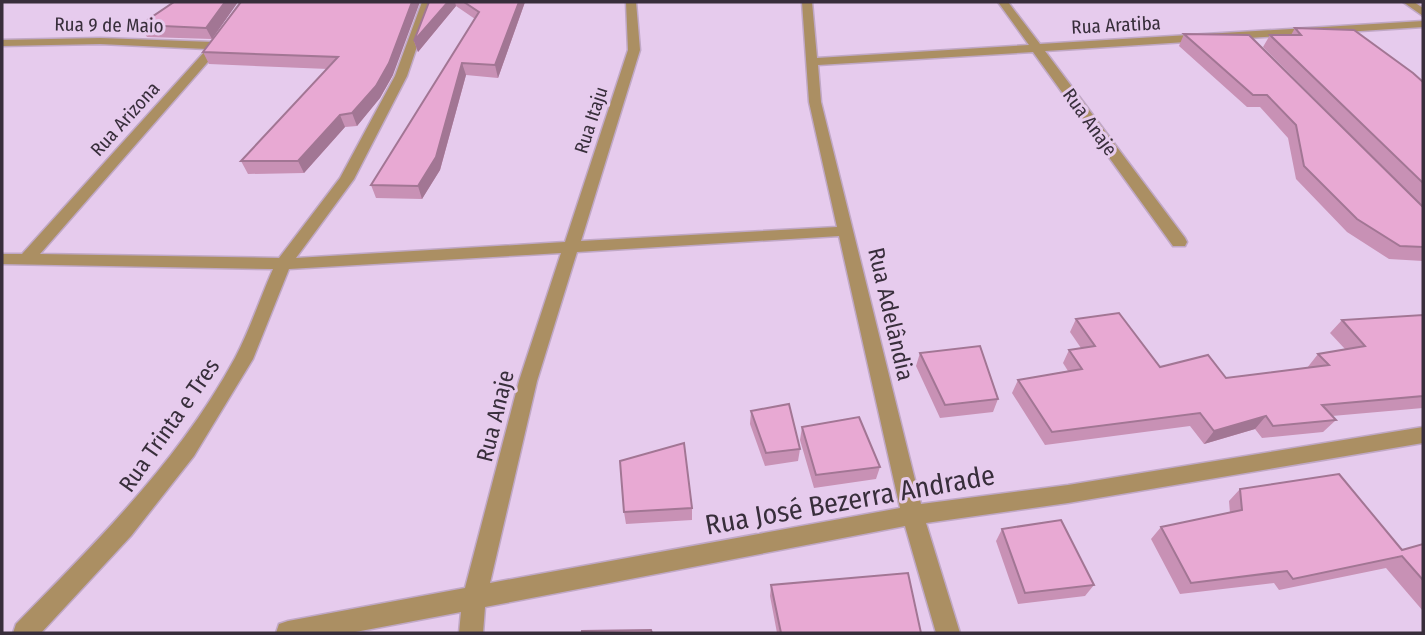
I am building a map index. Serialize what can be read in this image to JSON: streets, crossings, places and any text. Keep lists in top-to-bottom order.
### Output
{
  "streets": {
    "street": [
      "Rua 9 de Maio",
      "Rua Aratiba",
      "Rua Arizona",
      "Rua Itaju",
      "Rua Anaje",
      "Rua Adelândia",
      "Rua Trinta e Tres",
      "Rua José Bezerra Andrade"
    ]
  },
  "crossings": [
    ["Rua 9 de Maio", "Rua Arizona"],
    ["Rua Aratiba", "Rua Anaje"],
    ["Rua Aratiba", "Rua Adelândia"],
    ["Rua Itaju", "Rua Anaje"],
    ["Rua Anaje", "Rua José Bezerra Andrade"],
    ["Rua Adelândia", "Rua José Bezerra Andrade"]
  ]
}
